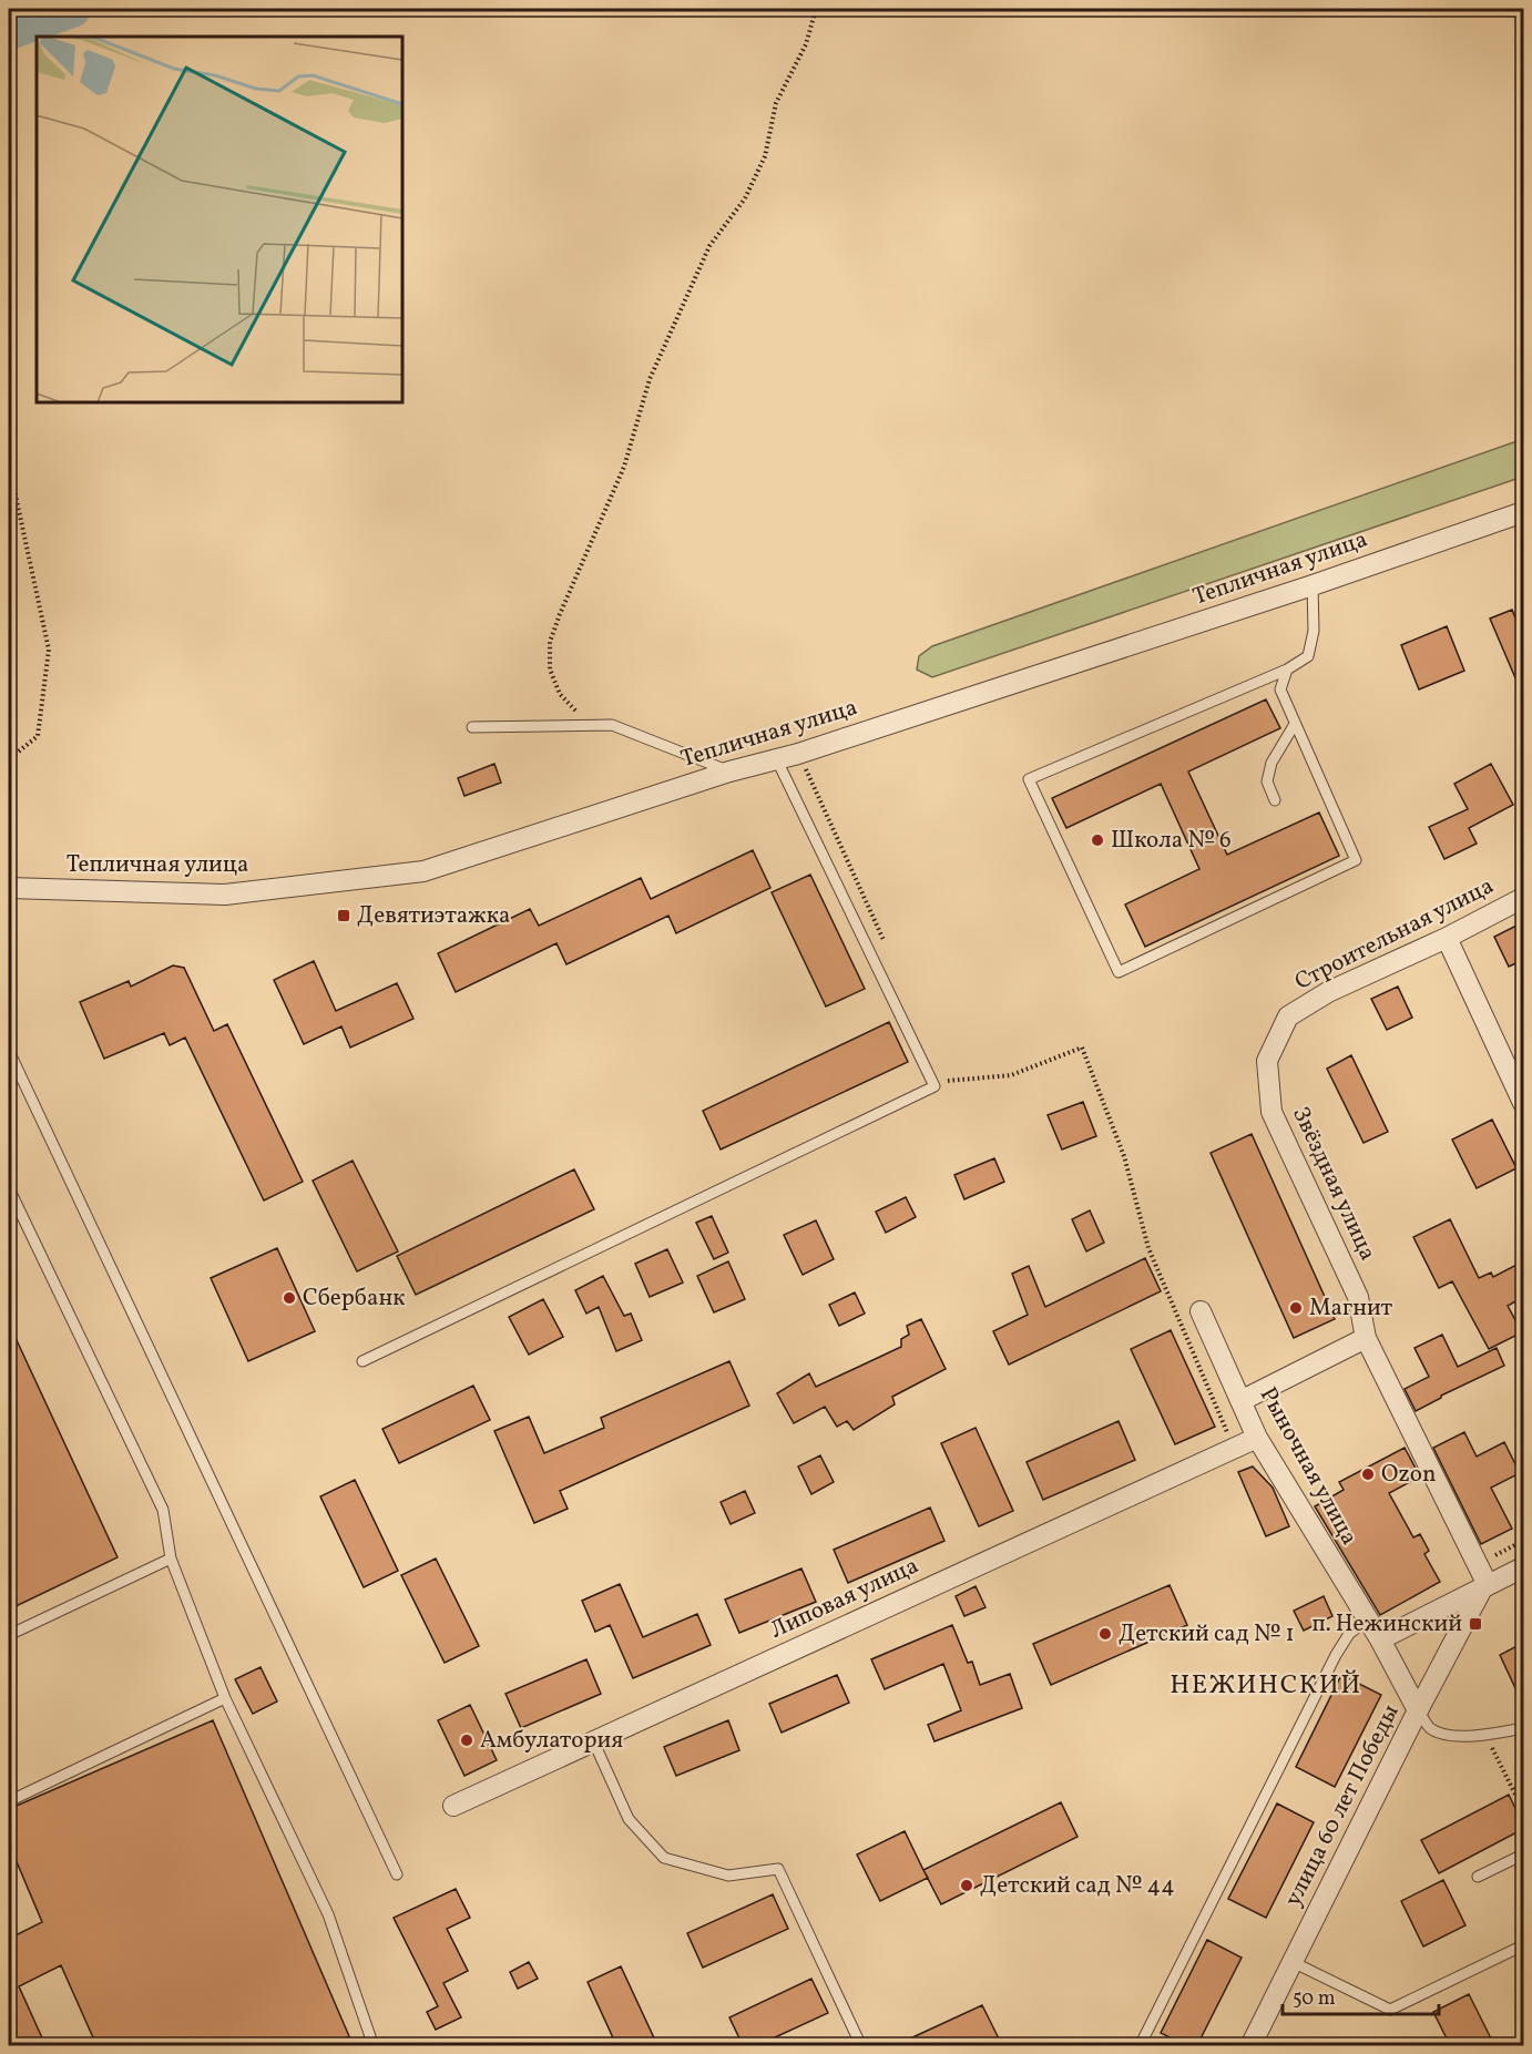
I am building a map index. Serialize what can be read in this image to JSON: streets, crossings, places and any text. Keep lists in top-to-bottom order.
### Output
{
  "streets": {
    "street": [
      "Тепличная улица",
      "Строительная улица",
      "Звёздная улица",
      "Рыночная улица",
      "Липовая улица",
      "улица 60 лет Победы"
    ]
  },
  "crossings": [
    ["Строительная улица", "Звёздная улица"],
    ["Звёздная улица", "улица 60 лет Победы"],
    ["Рыночная улица", "Липовая улица"],
    ["Рыночная улица", "улица 60 лет Победы"]
  ],
  "districts": ["НЕЖИНСКИЙ"],
  "places": {
    "other": [
      "Школа № 6",
      "Сбербанк",
      "Магнит",
      "Ozon",
      "Детский сад № 1",
      "Амбулатория",
      "Детский сад № 44"
    ],
    "transit": ["Девятиэтажка", "п. Нежинский"]
  },
  "scale_bar": "50 m"
}
